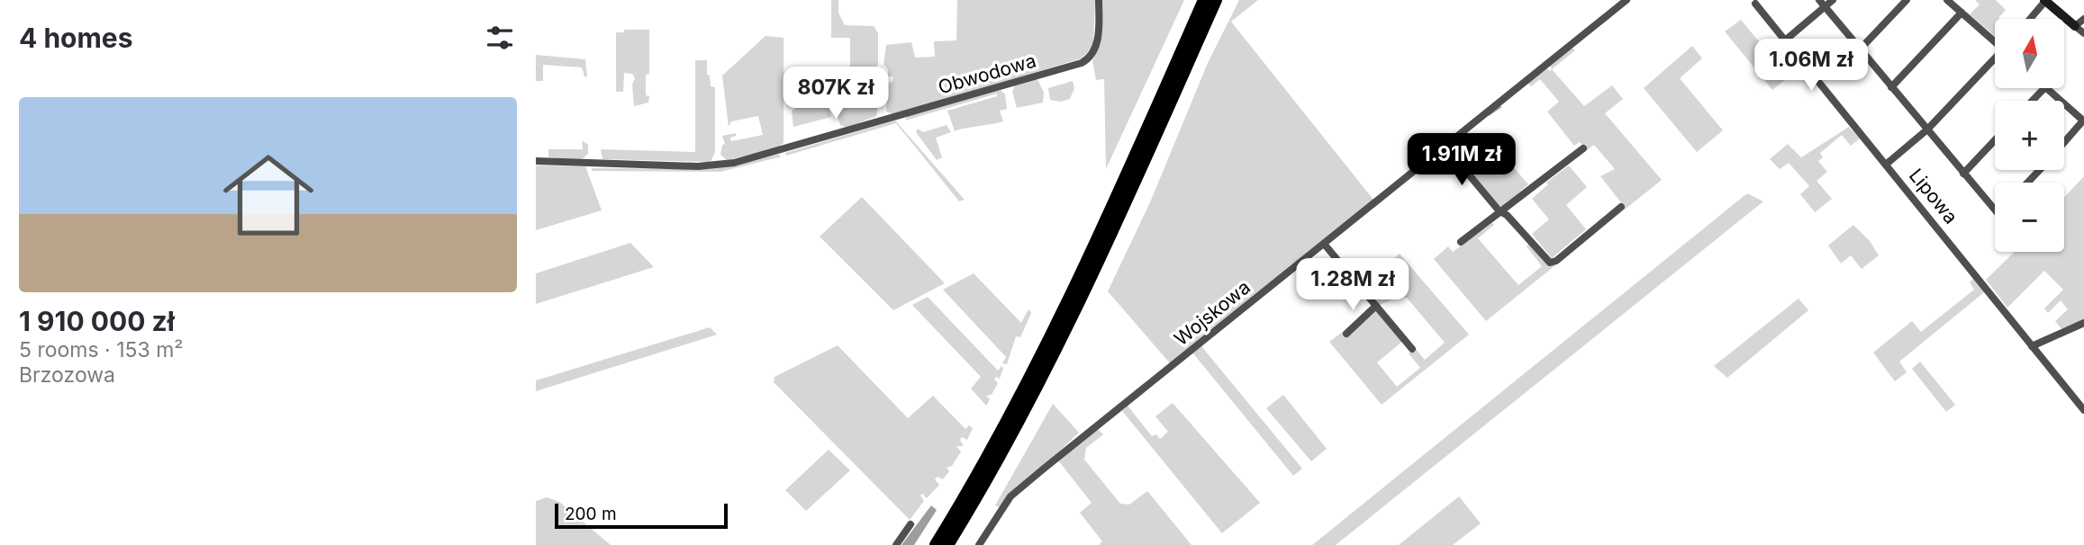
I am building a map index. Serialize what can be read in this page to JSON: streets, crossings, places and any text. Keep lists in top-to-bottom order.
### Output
{
  "streets": {
    "street": ["Obwodowa", "Lipowa", "Wojskowa"]
  },
  "scale_bar": "200 m",
  "north": "top",
  "page": {
    "heading": "4 homes",
    "map_buttons": ["+", "−"],
    "price": [
      "1.06M zł",
      "807K zł",
      "1.91M zł",
      "1.28M zł"
    ],
    "list": [
      {
        "name": "1 910 000 zł",
        "note": "5 rooms · 153 m² · Brzozowa"
      }
    ],
    "scale": "200 m"
  }
}
